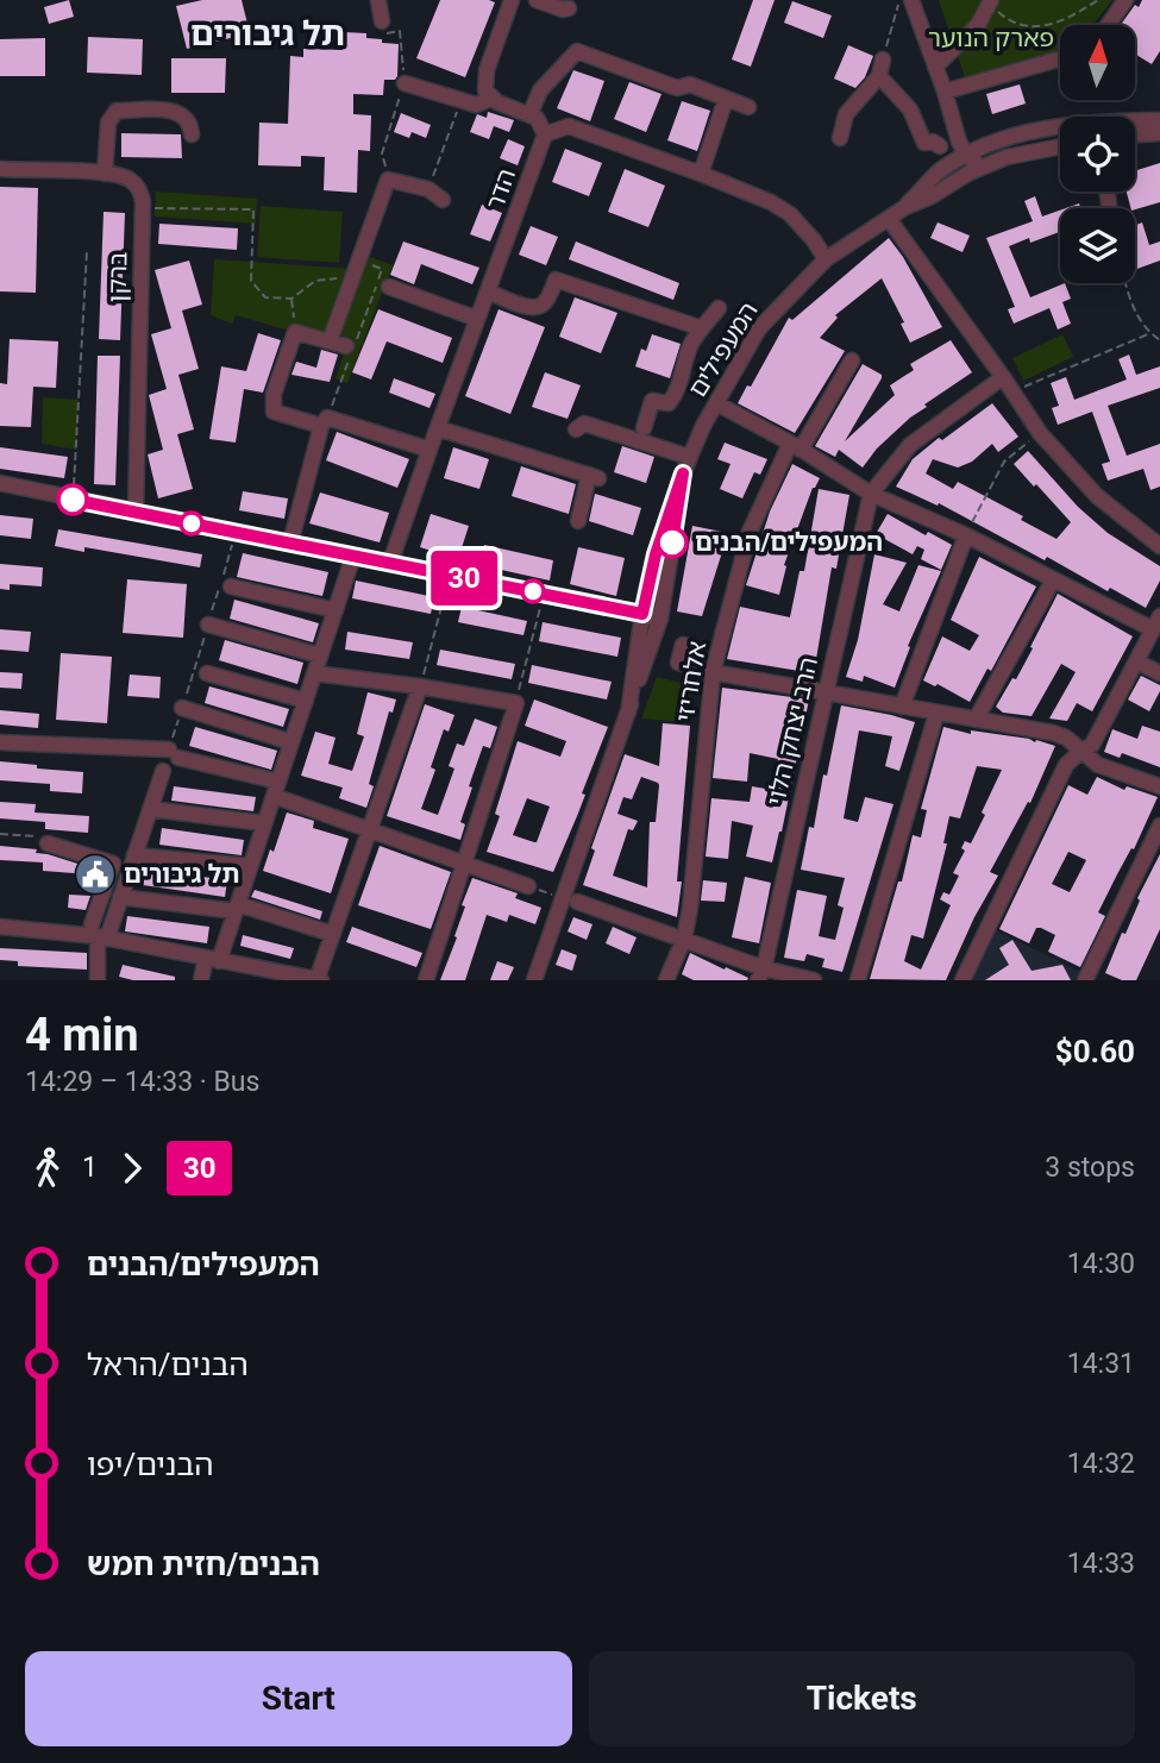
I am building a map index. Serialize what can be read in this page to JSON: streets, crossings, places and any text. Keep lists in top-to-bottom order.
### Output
{
  "streets": {
    "street": [
      "הדר",
      "ברקן",
      "המעפילים",
      "אלחריזי",
      "הרב יצחק הלוי"
    ]
  },
  "districts": ["תל גיבורים"],
  "parks": ["פארק הנוער"],
  "places": {
    "other": ["המעפילים/הבנים"],
    "public building": ["תל גיבורים"]
  },
  "lines": ["bus line 30"],
  "north": "top",
  "page": {
    "on_map": "30",
    "heading": ["4 min", "14:29 – 14:33 · Bus", "$0.60"],
    "legs": ["1", "30", "3 stops"],
    "list": [
      {
        "name": "המעפילים/הבנים",
        "value": "14:30"
      },
      {
        "name": "הבנים/הראל",
        "value": "14:31"
      },
      {
        "name": "הבנים/יפו",
        "value": "14:32"
      },
      {
        "name": "הבנים/חזית חמש",
        "value": "14:33"
      }
    ],
    "buttons": ["Start", "Tickets"]
  }
}
